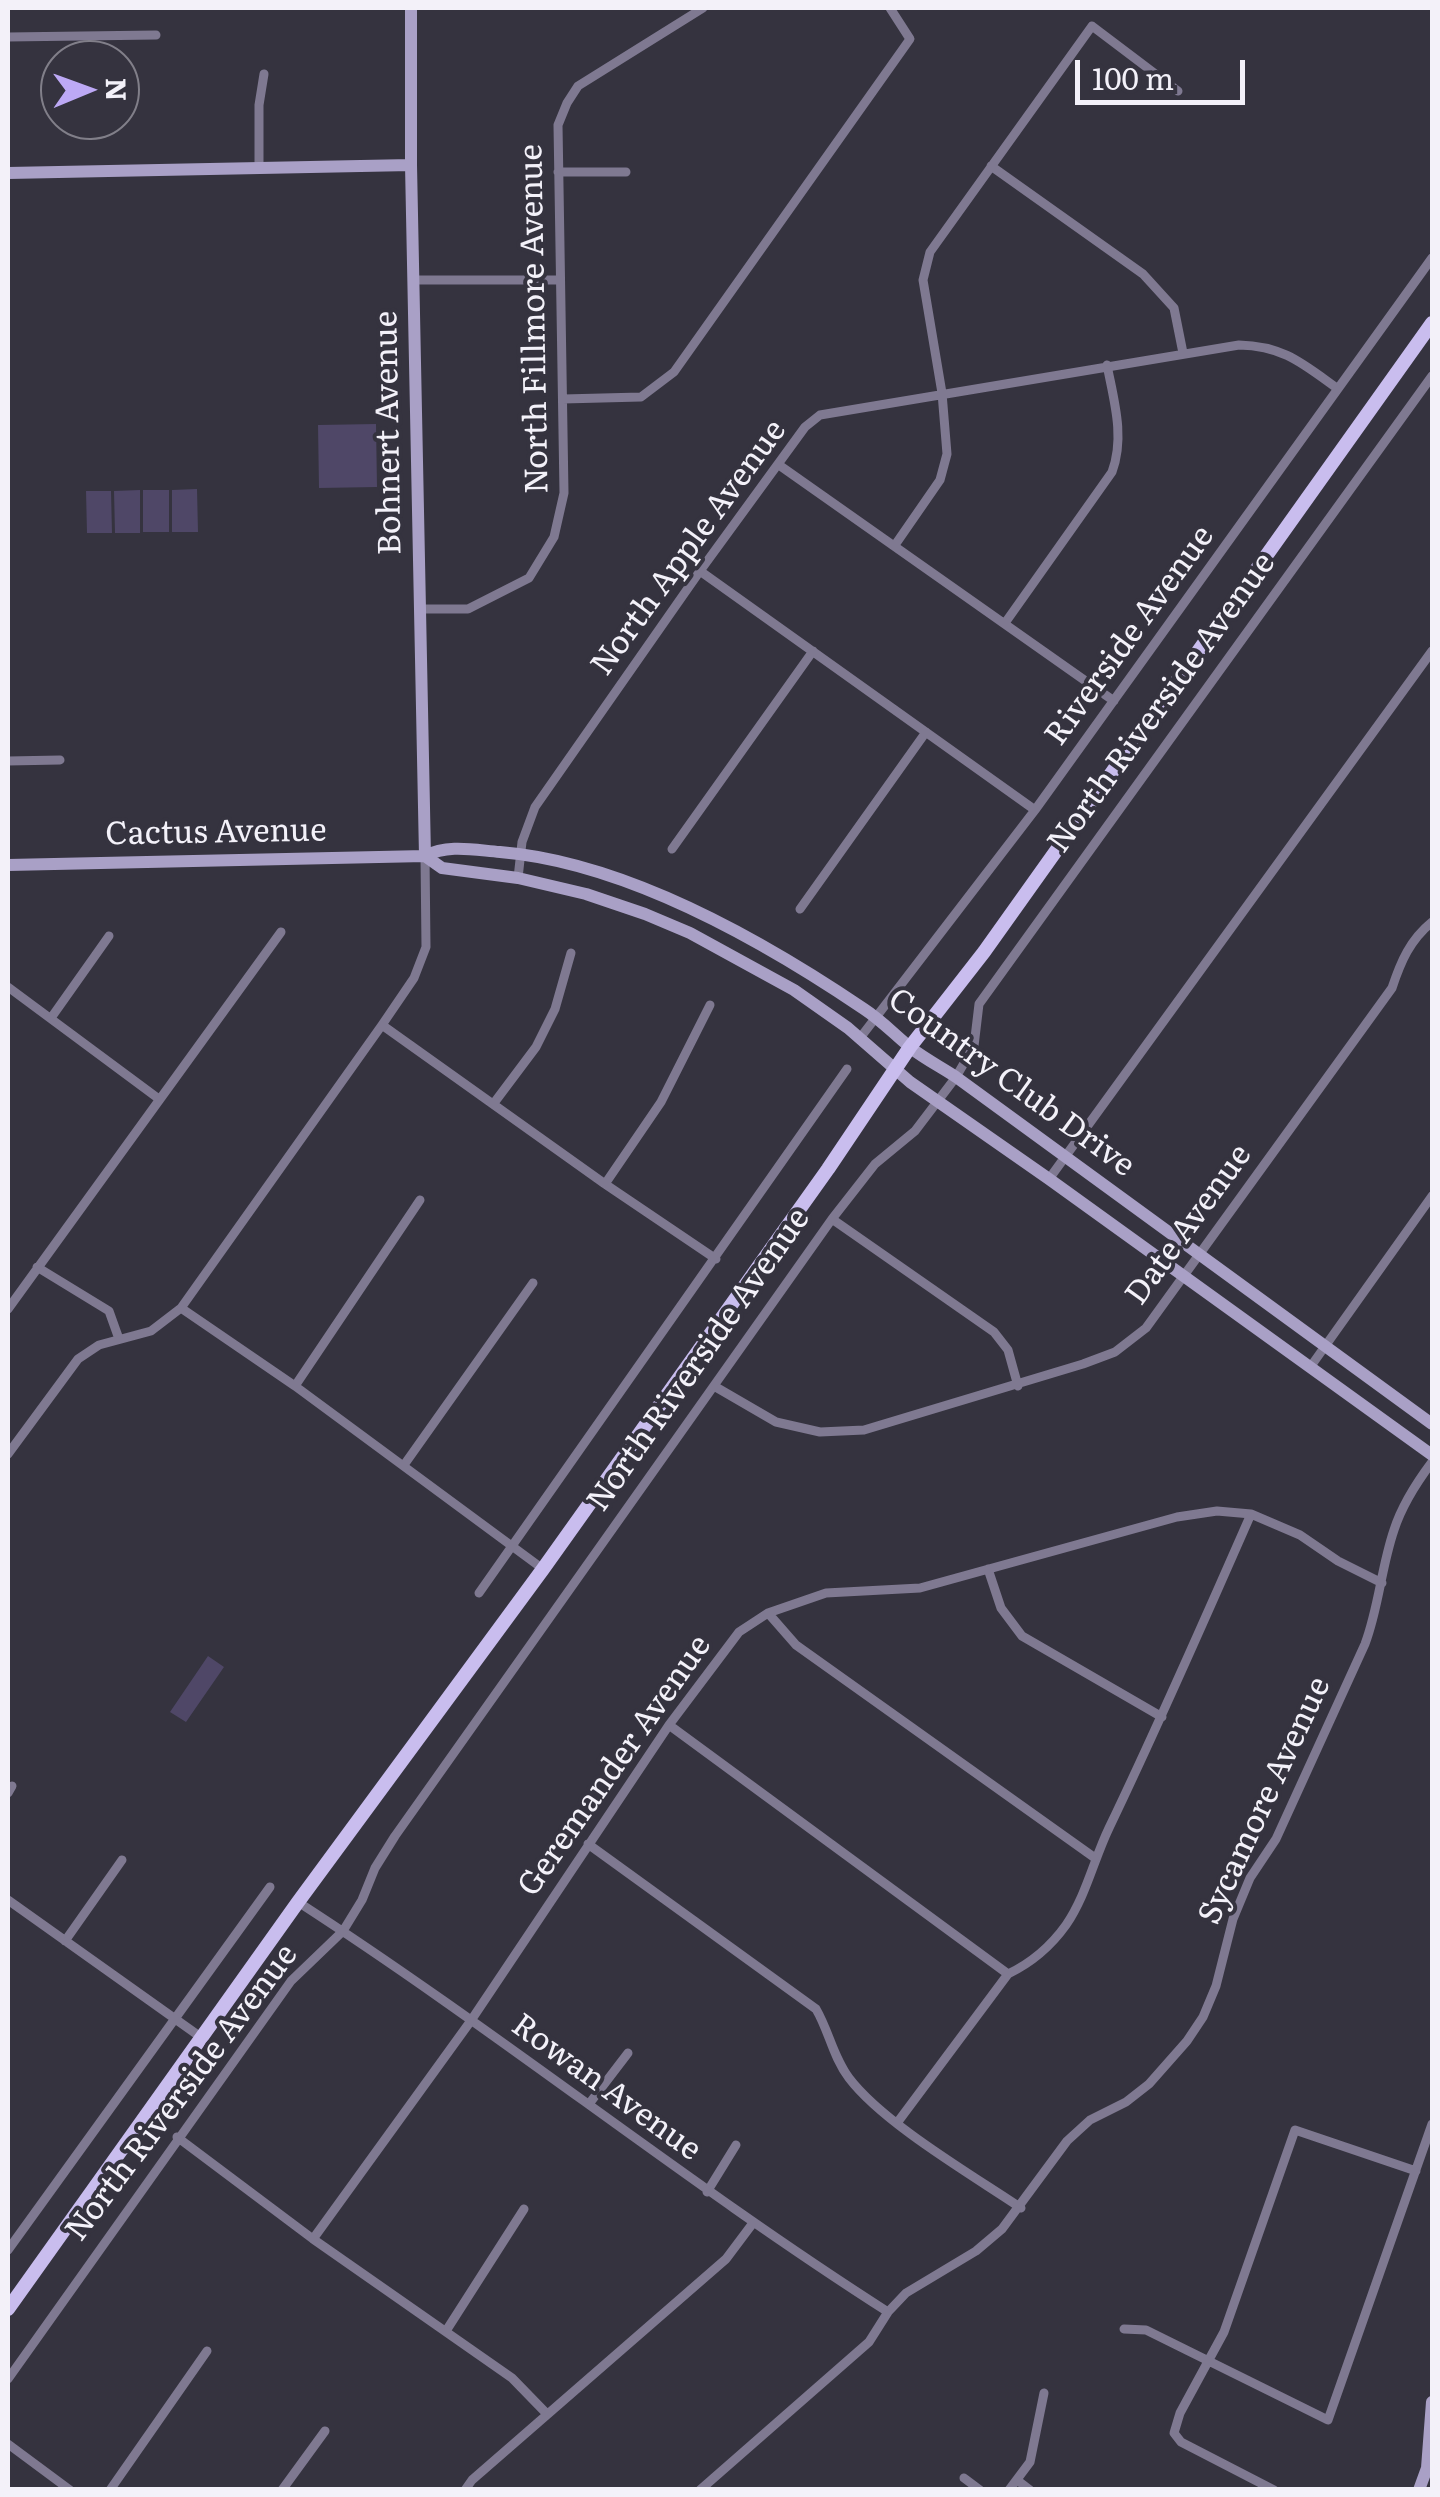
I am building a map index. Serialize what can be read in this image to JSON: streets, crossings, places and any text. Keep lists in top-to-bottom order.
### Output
{
  "streets": {
    "main road": ["North Riverside Avenue"],
    "street": [
      "North Fillmore Avenue",
      "Bohnert Avenue",
      "North Apple Avenue",
      "Riverside Avenue",
      "Cactus Avenue",
      "Country Club Drive",
      "Date Avenue",
      "Geremander Avenue",
      "Sycamore Avenue",
      "Rowan Avenue"
    ]
  },
  "crossings": [
    ["North Fillmore Avenue", "Bohnert Avenue"],
    ["Bohnert Avenue", "Cactus Avenue"],
    ["Bohnert Avenue", "Country Club Drive"],
    ["North Apple Avenue", "Riverside Avenue"],
    ["North Apple Avenue", "Country Club Drive"],
    ["Riverside Avenue", "Country Club Drive"],
    ["North Riverside Avenue", "Country Club Drive"],
    ["North Riverside Avenue", "Date Avenue"],
    ["North Riverside Avenue", "Rowan Avenue"],
    ["Cactus Avenue", "Country Club Drive"],
    ["Country Club Drive", "Date Avenue"],
    ["Country Club Drive", "Sycamore Avenue"],
    ["Geremander Avenue", "Sycamore Avenue"],
    ["Geremander Avenue", "Rowan Avenue"],
    ["Sycamore Avenue", "Rowan Avenue"]
  ],
  "scale_bar": "100 m",
  "north": "right"
}
